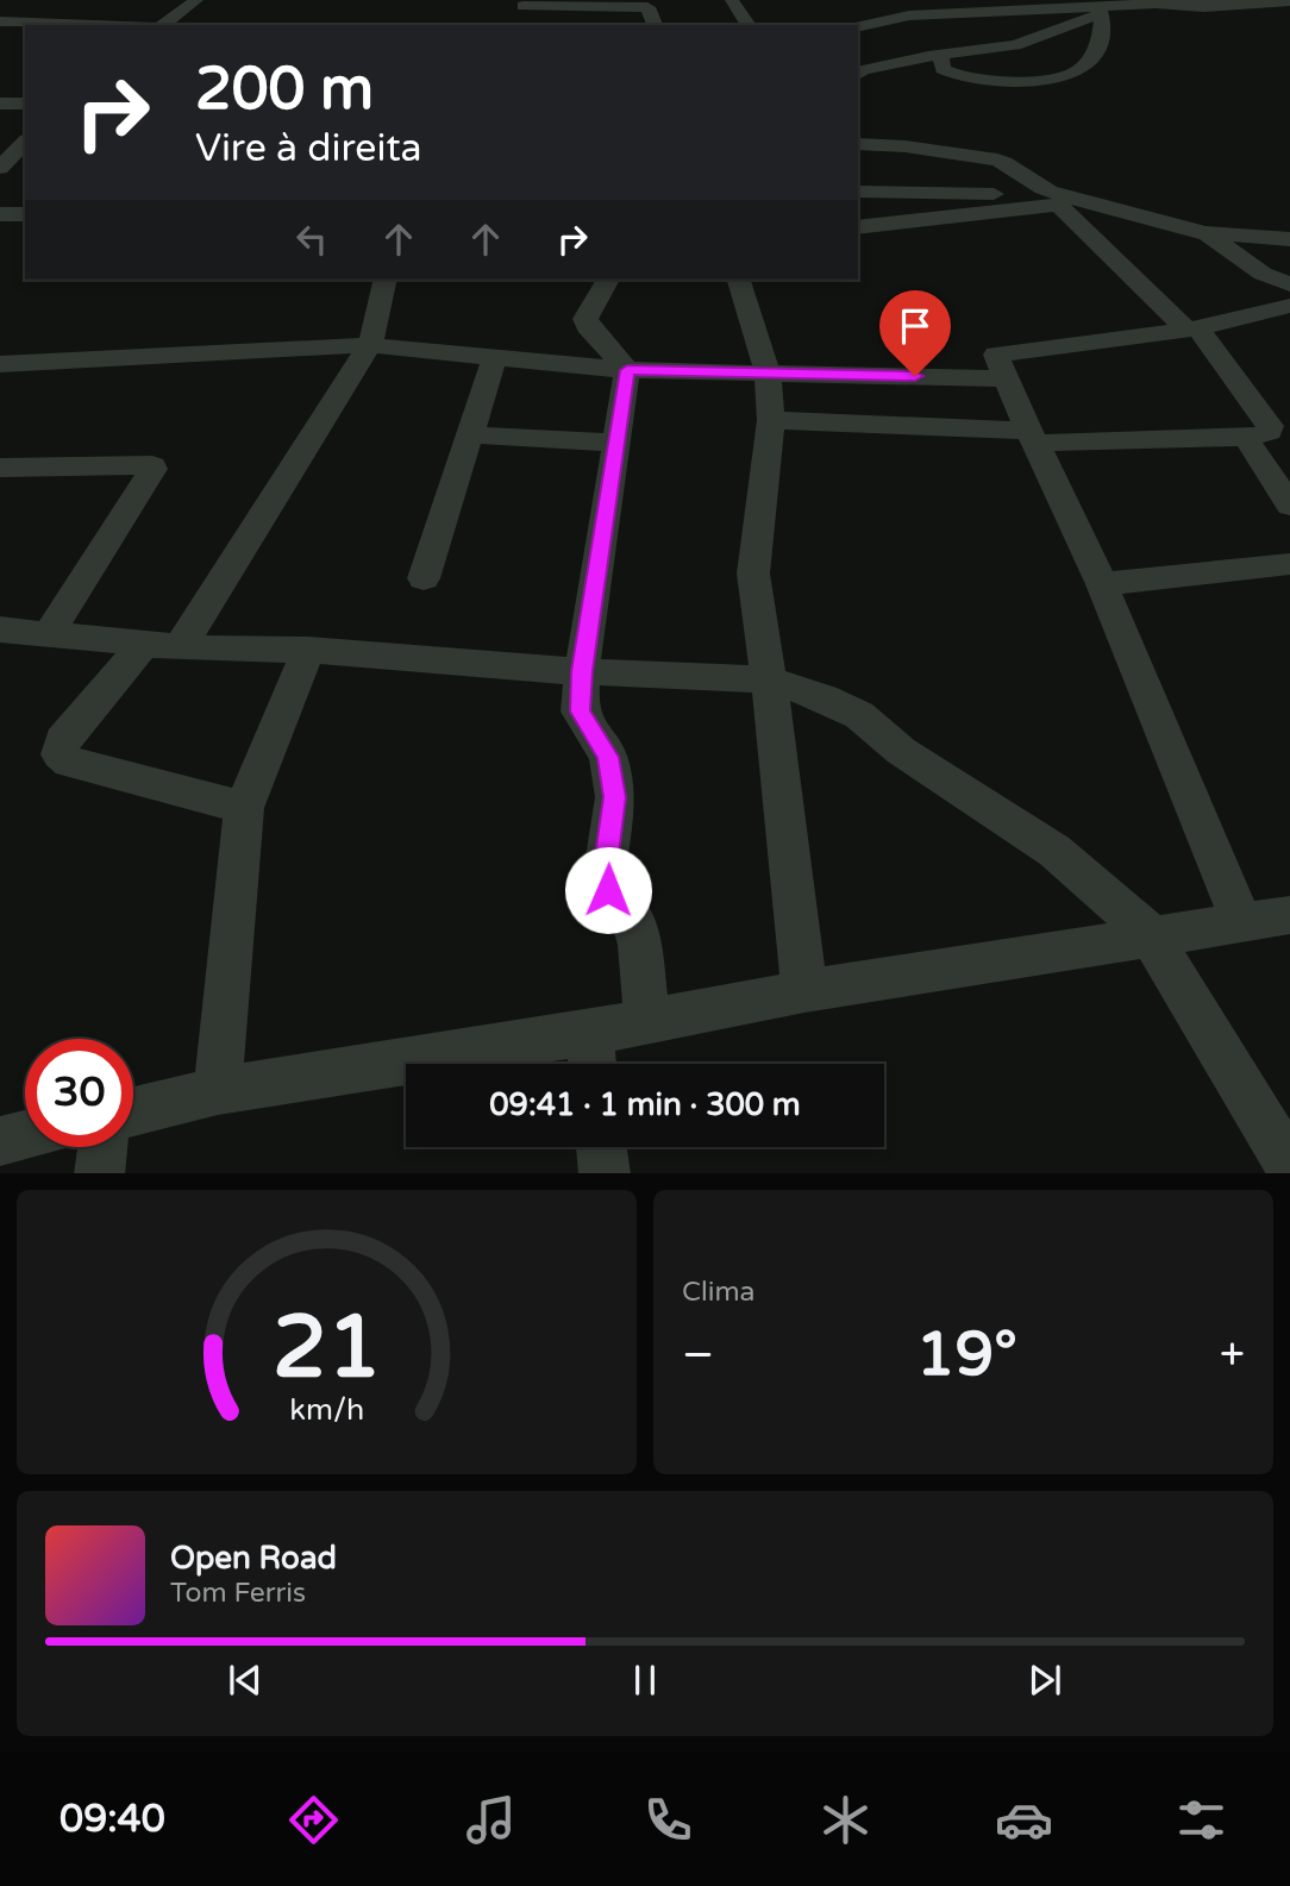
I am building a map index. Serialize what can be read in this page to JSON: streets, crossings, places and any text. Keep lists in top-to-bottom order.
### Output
{
  "page": {
    "turn": ["200 m", "Vire à direita"],
    "limit": "30",
    "trip": "09:41 · 1 min · 300 m",
    "tile": "Clima",
    "heat": ["−", "19°", "+"],
    "song": ["Open Road", "Tom Ferris"],
    "tabs": "09:40",
    "gauge": ["21", "km/h"]
  }
}
